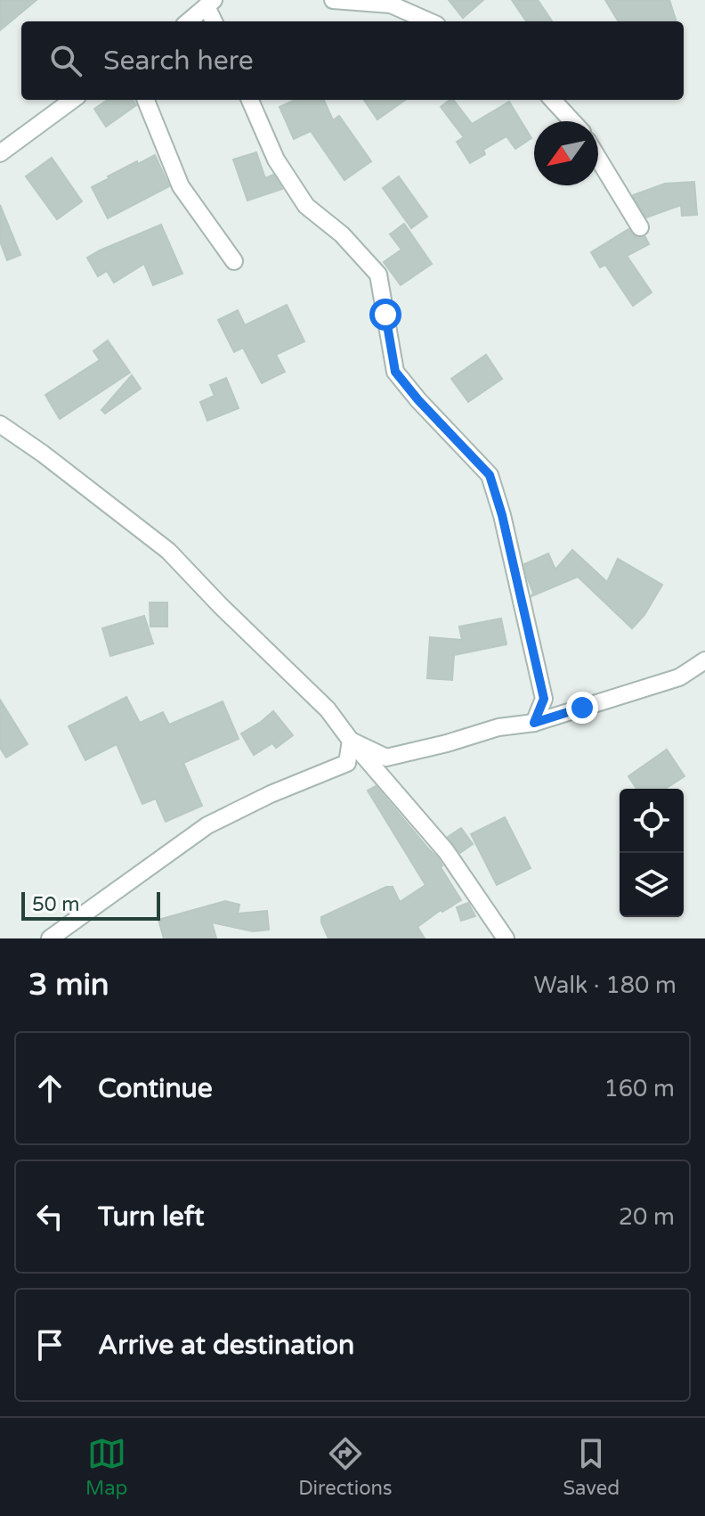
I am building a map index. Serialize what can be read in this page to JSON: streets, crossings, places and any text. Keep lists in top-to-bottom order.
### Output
{
  "scale_bar": "50 m",
  "north": "bottom left",
  "page": {
    "search": "Search here",
    "scale": "50 m",
    "heading": ["3 min", "Walk · 180 m"],
    "list": [
      ["Continue", "160 m"],
      ["Turn left", "20 m"],
      "Arrive at destination"
    ],
    "nav": ["Map", "Directions", "Saved"]
  }
}
